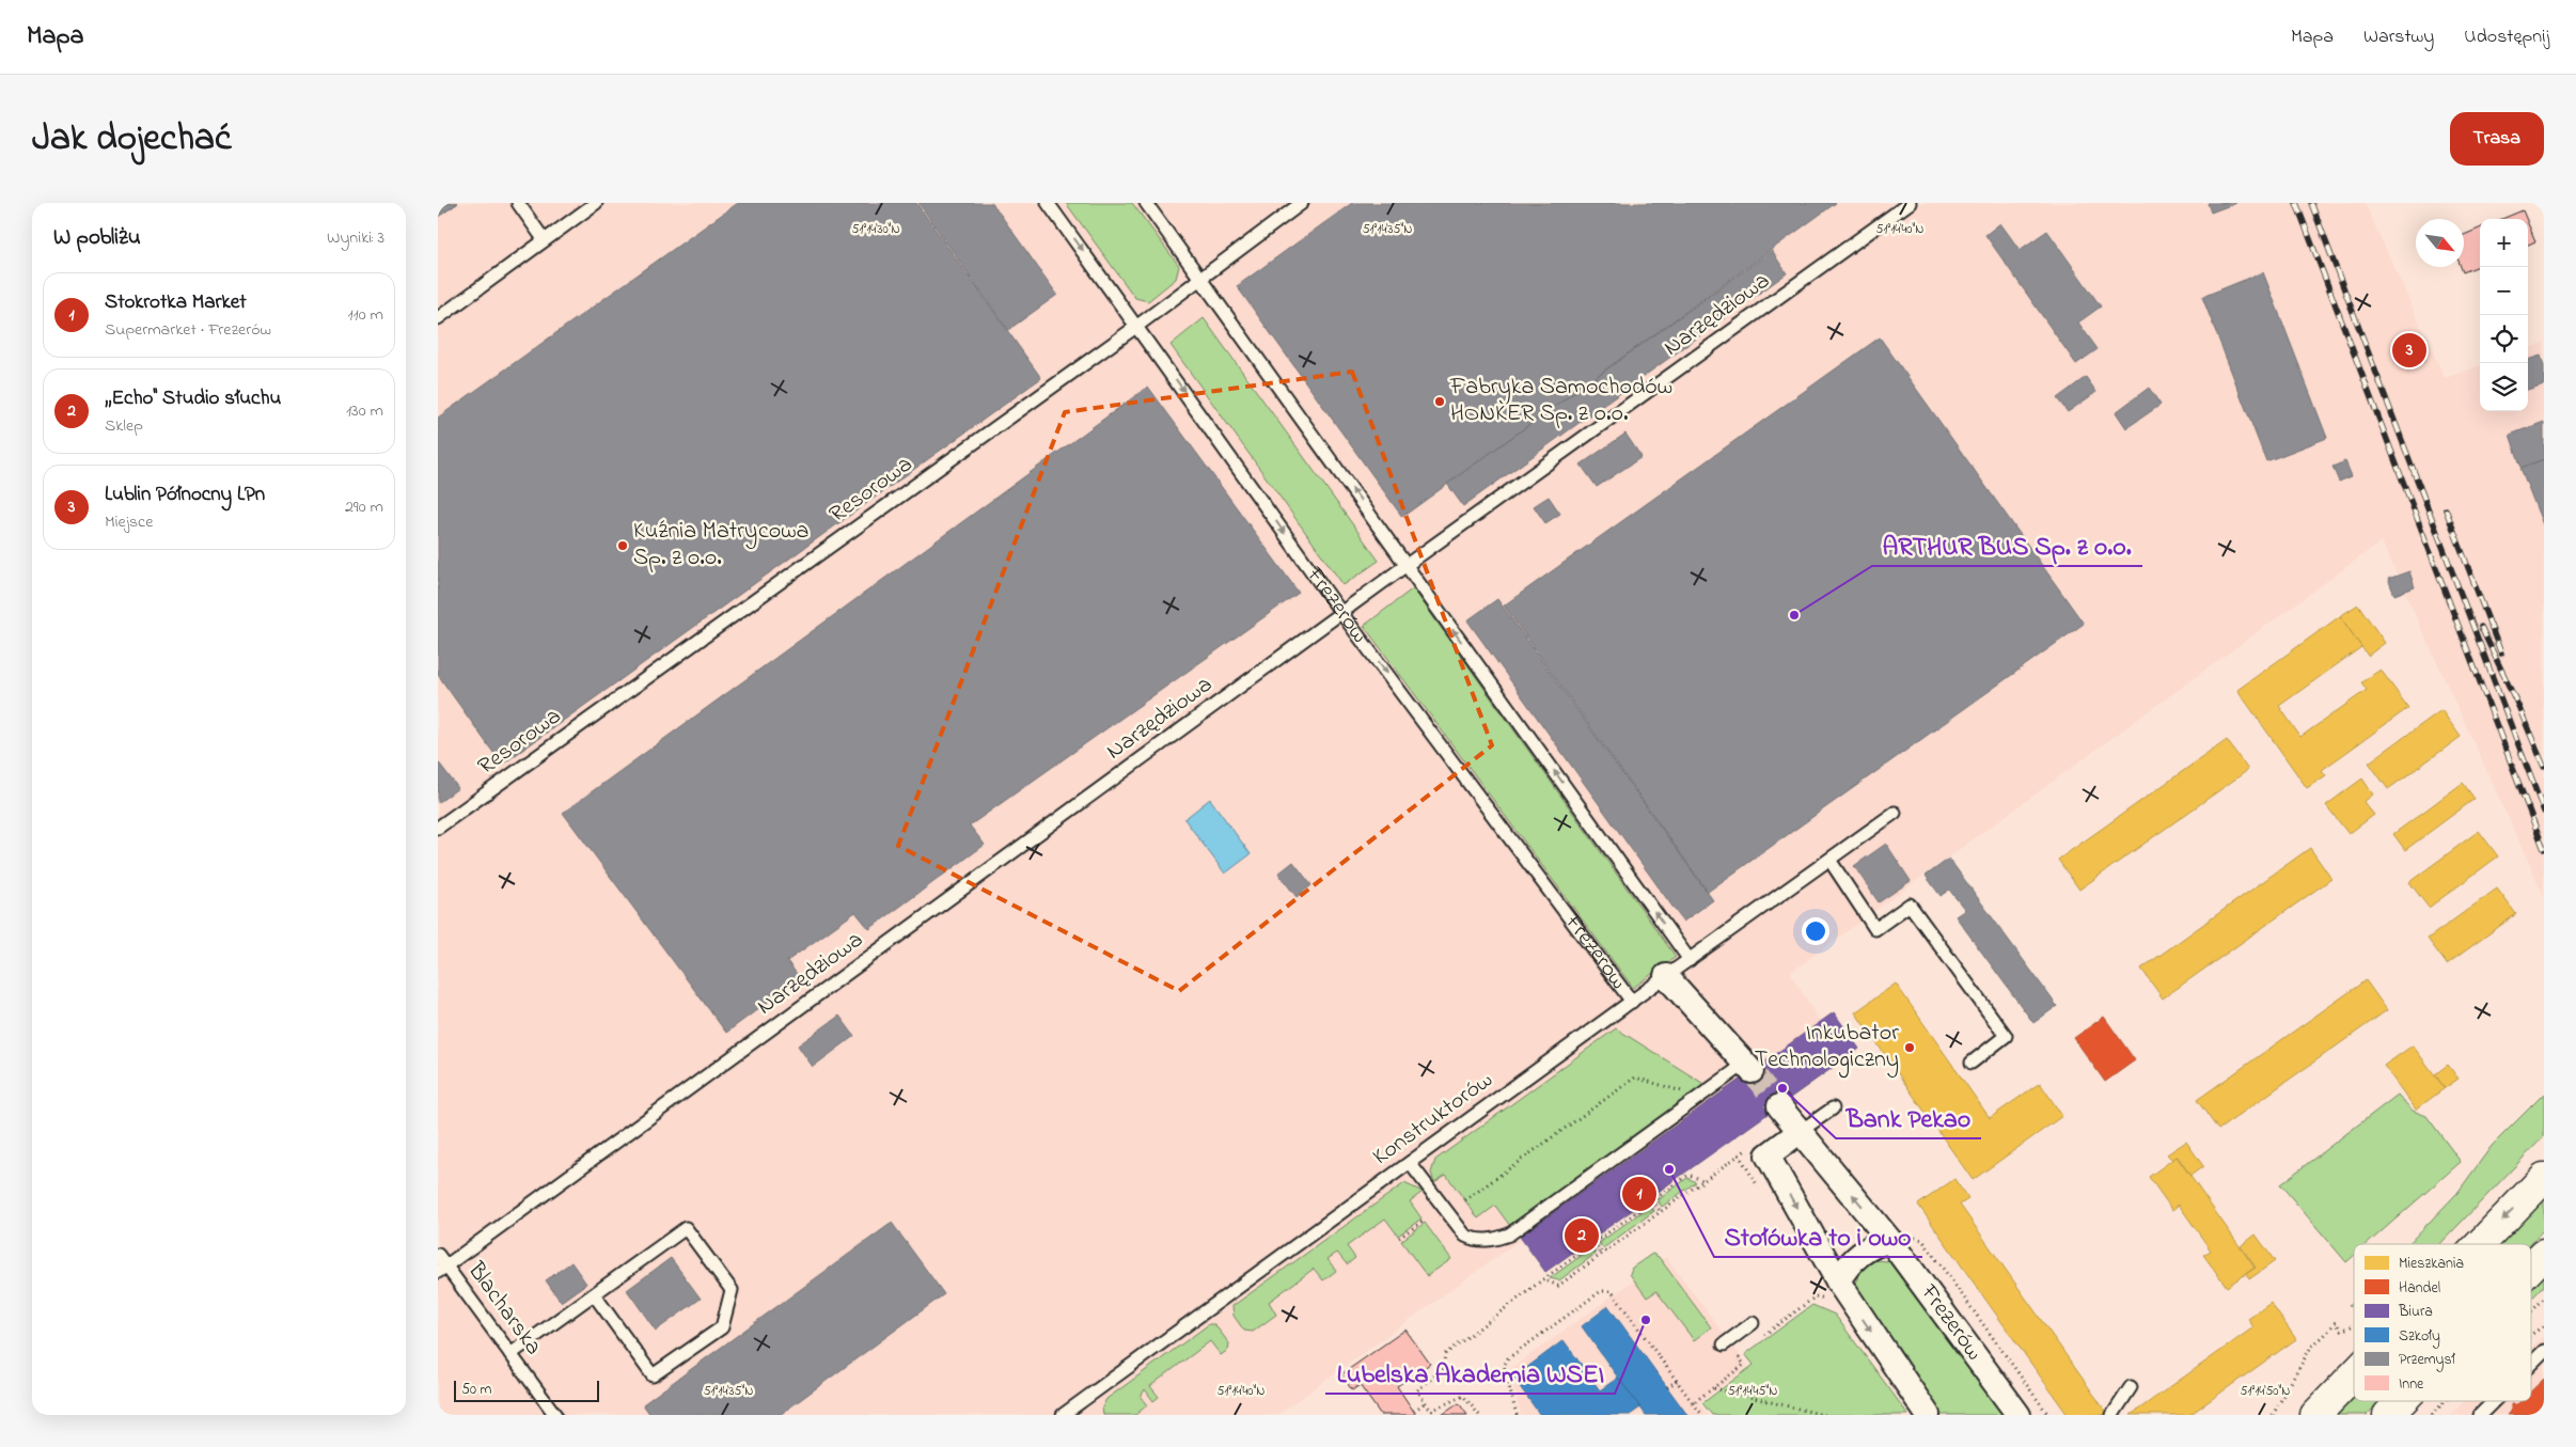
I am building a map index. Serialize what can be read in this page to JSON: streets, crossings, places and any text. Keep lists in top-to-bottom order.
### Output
{
  "streets": {
    "street": ["Frezerów"],
    "lane": [
      "Narzędziowa",
      "Resorowa",
      "Konstruktorów",
      "Blacharska"
    ]
  },
  "crossings": [
    ["Narzędziowa", "Frezerów"],
    ["Narzędziowa", "Blacharska"],
    ["Resorowa", "Frezerów"],
    ["Frezerów", "Konstruktorów"]
  ],
  "places": [
    "Fabryka Samochodów HONKER Sp. z o.o.",
    "Kuźnia Matrycowa Sp. z o.o.",
    "ARTHUR BUS Sp. z o.o.",
    "Inkubator Technologiczny",
    "Bank Pekao",
    "Stołówka to i owo",
    "Lubelska Akademia WSEI"
  ],
  "legend": [
    "Mieszkania",
    "Handel",
    "Biura",
    "Szkoły",
    "Przemysł",
    "Inne"
  ],
  "scale_bar": "50 m",
  "north": "bottom right",
  "page": {
    "header": "Mapa",
    "nav": ["Mapa", "Warstwy", "Udostępnij"],
    "title": "Jak dojechać",
    "buttons": "Trasa",
    "heading": ["W pobliżu", "Wyniki: 3"],
    "map_buttons": ["+", "−"],
    "list": [
      {
        "mark": "1",
        "name": "Stokrotka Market",
        "note": "Supermarket · Frezerów",
        "value": "110 m"
      },
      {
        "mark": "2",
        "name": ",,Echo'' Studio słuchu",
        "note": "Sklep",
        "value": "130 m"
      },
      {
        "mark": "3",
        "name": "Lublin Północny LPn",
        "note": "Miejsce",
        "value": "290 m"
      }
    ],
    "pins": ["3", "1", "2"],
    "scale": "50 m"
  },
  "coordinates": [
    "51°14'30\"N",
    "51°14'35\"N",
    "51°14'40\"N",
    "51°14'45\"N",
    "51°14'50\"N"
  ]
}
